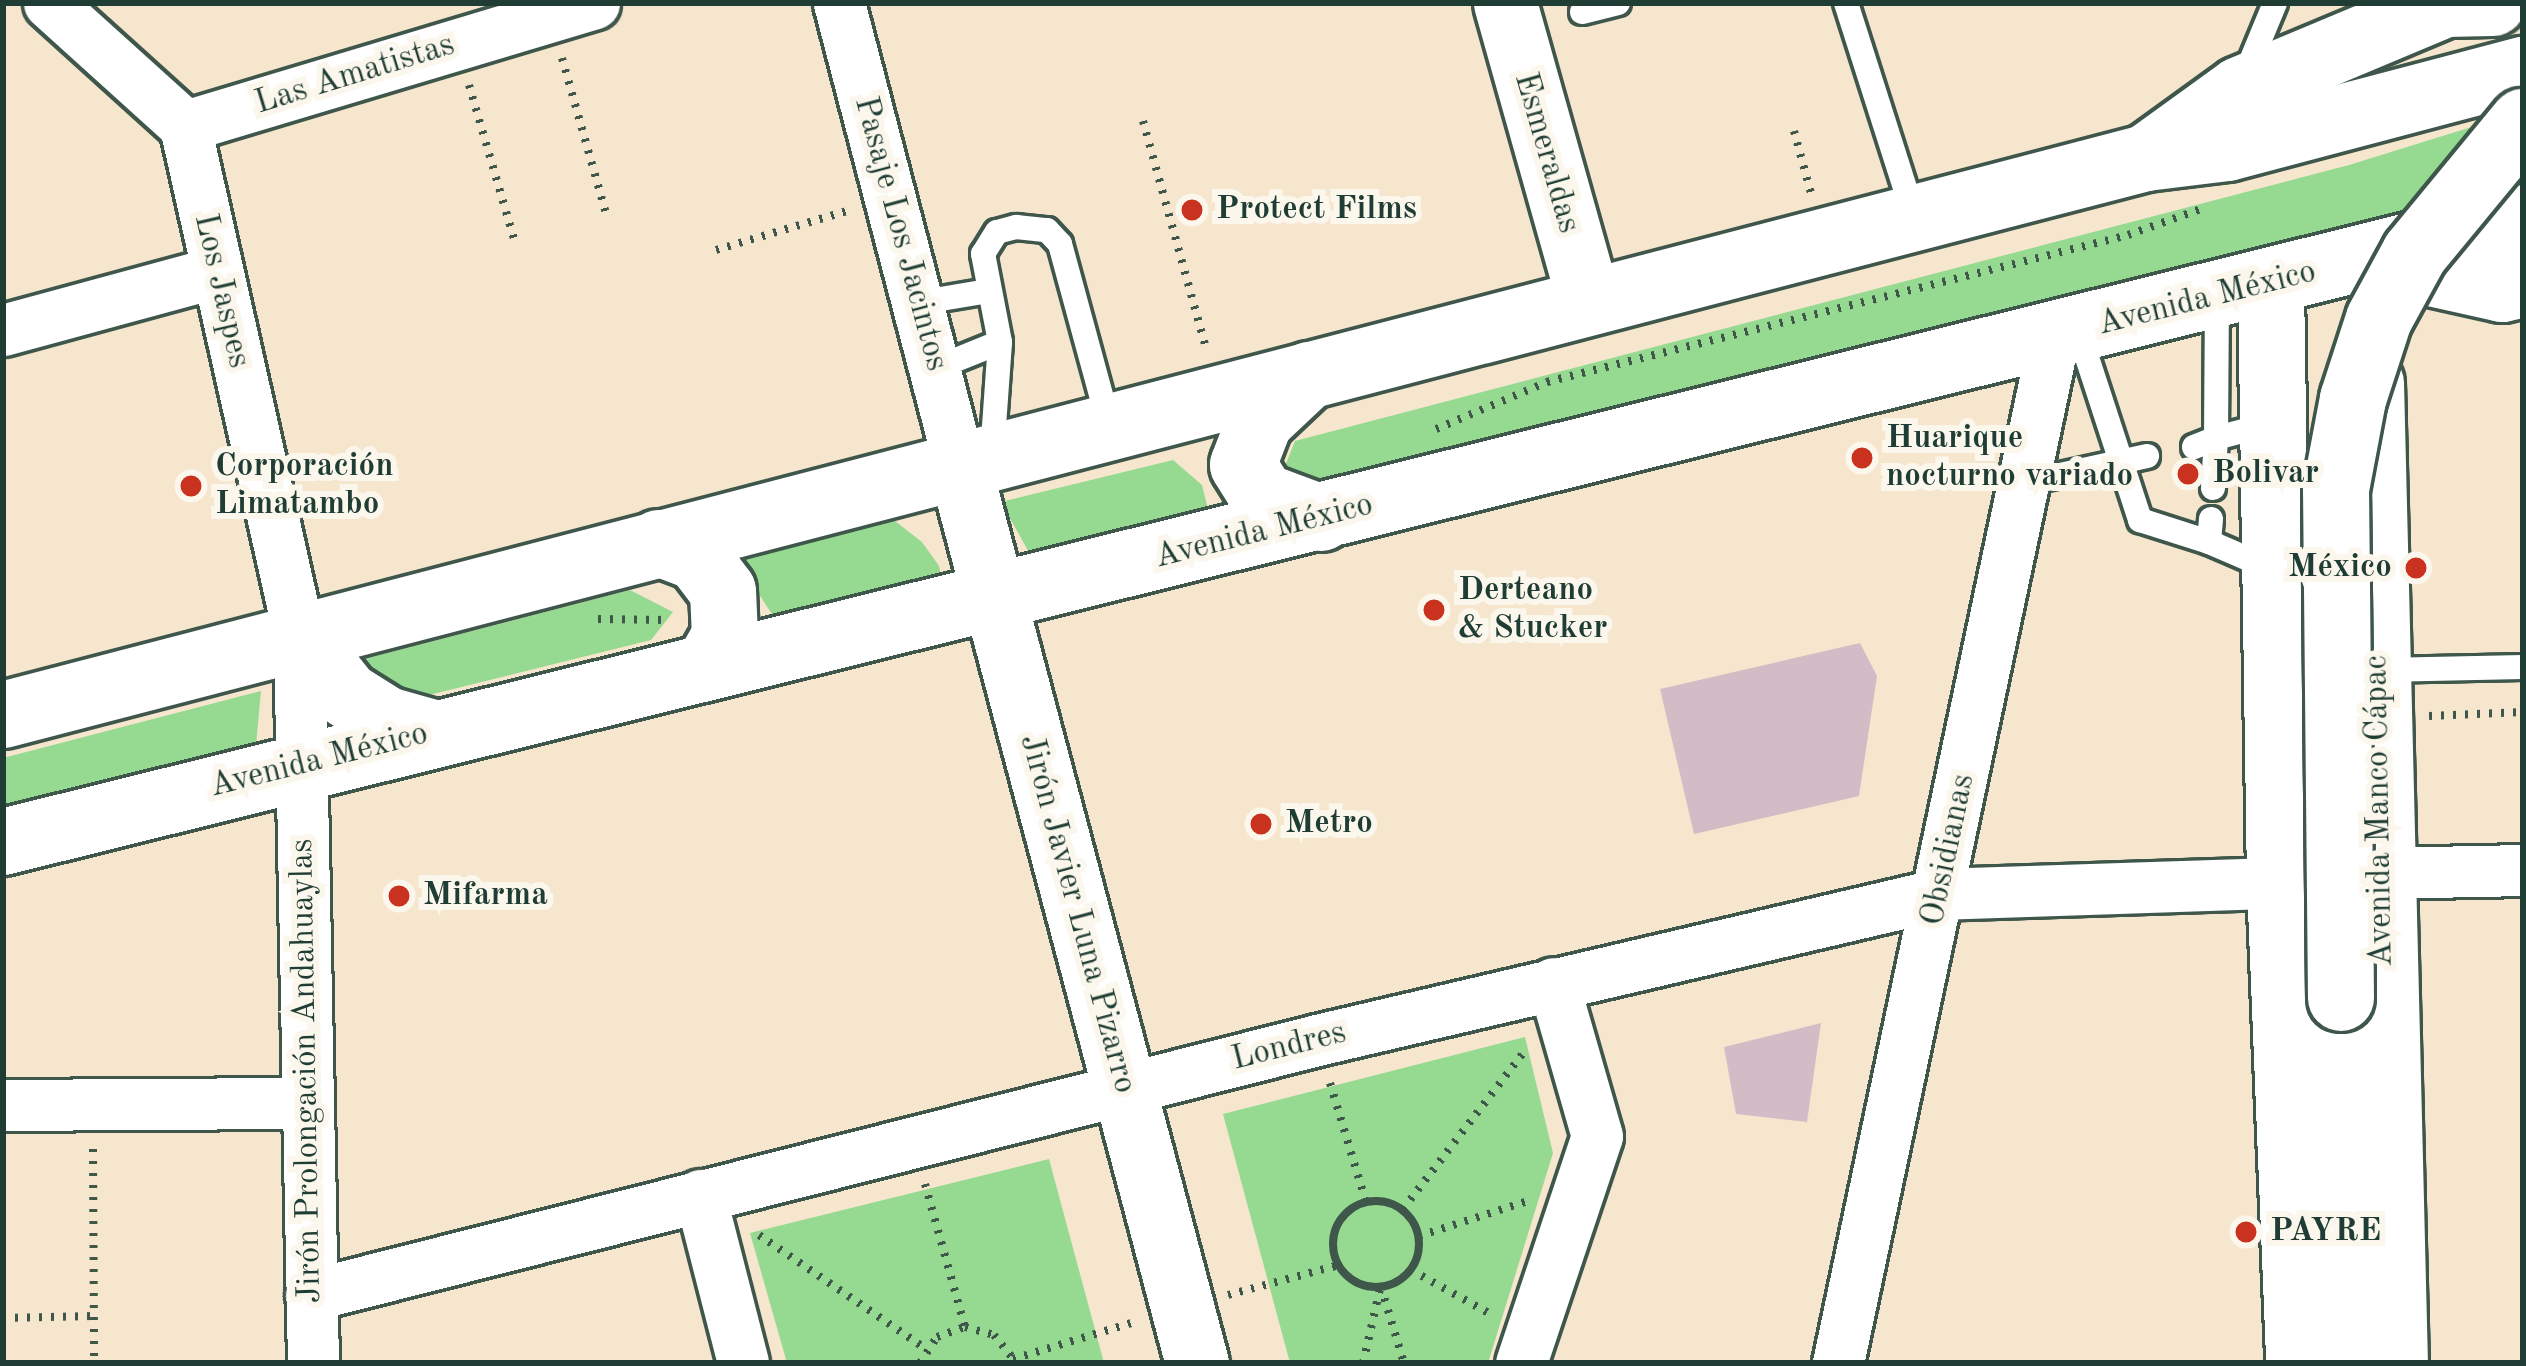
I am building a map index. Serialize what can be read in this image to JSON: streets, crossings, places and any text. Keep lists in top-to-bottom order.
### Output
{
  "streets": {
    "main road": ["Avenida México", "Avenida Manco Cápac"],
    "street": [
      "Las Amatistas",
      "Esmeraldas",
      "Pasaje Los Jacintos",
      "Los Jaspes",
      "Obsidianas",
      "Jirón Javier Luna Pizarro",
      "Londres",
      "Jirón Prolongación Andahuaylas"
    ]
  },
  "crossings": [
    ["Las Amatistas", "Los Jaspes"],
    ["Pasaje Los Jacintos", "Jirón Javier Luna Pizarro"],
    ["Los Jaspes", "Jirón Prolongación Andahuaylas"],
    ["Avenida México", "Avenida Manco Cápac"],
    ["Avenida México", "Obsidianas"],
    ["Avenida México", "Jirón Javier Luna Pizarro"],
    ["Avenida México", "Jirón Prolongación Andahuaylas"],
    ["Obsidianas", "Londres"],
    ["Jirón Javier Luna Pizarro", "Londres"],
    ["Londres", "Jirón Prolongación Andahuaylas"]
  ],
  "places": [
    "Protect Films",
    "Huarique nocturno variado",
    "Bolivar",
    "Corporación Limatambo",
    "México",
    "Derteano & Stucker",
    "Metro",
    "Mifarma",
    "PAYRE"
  ]
}
